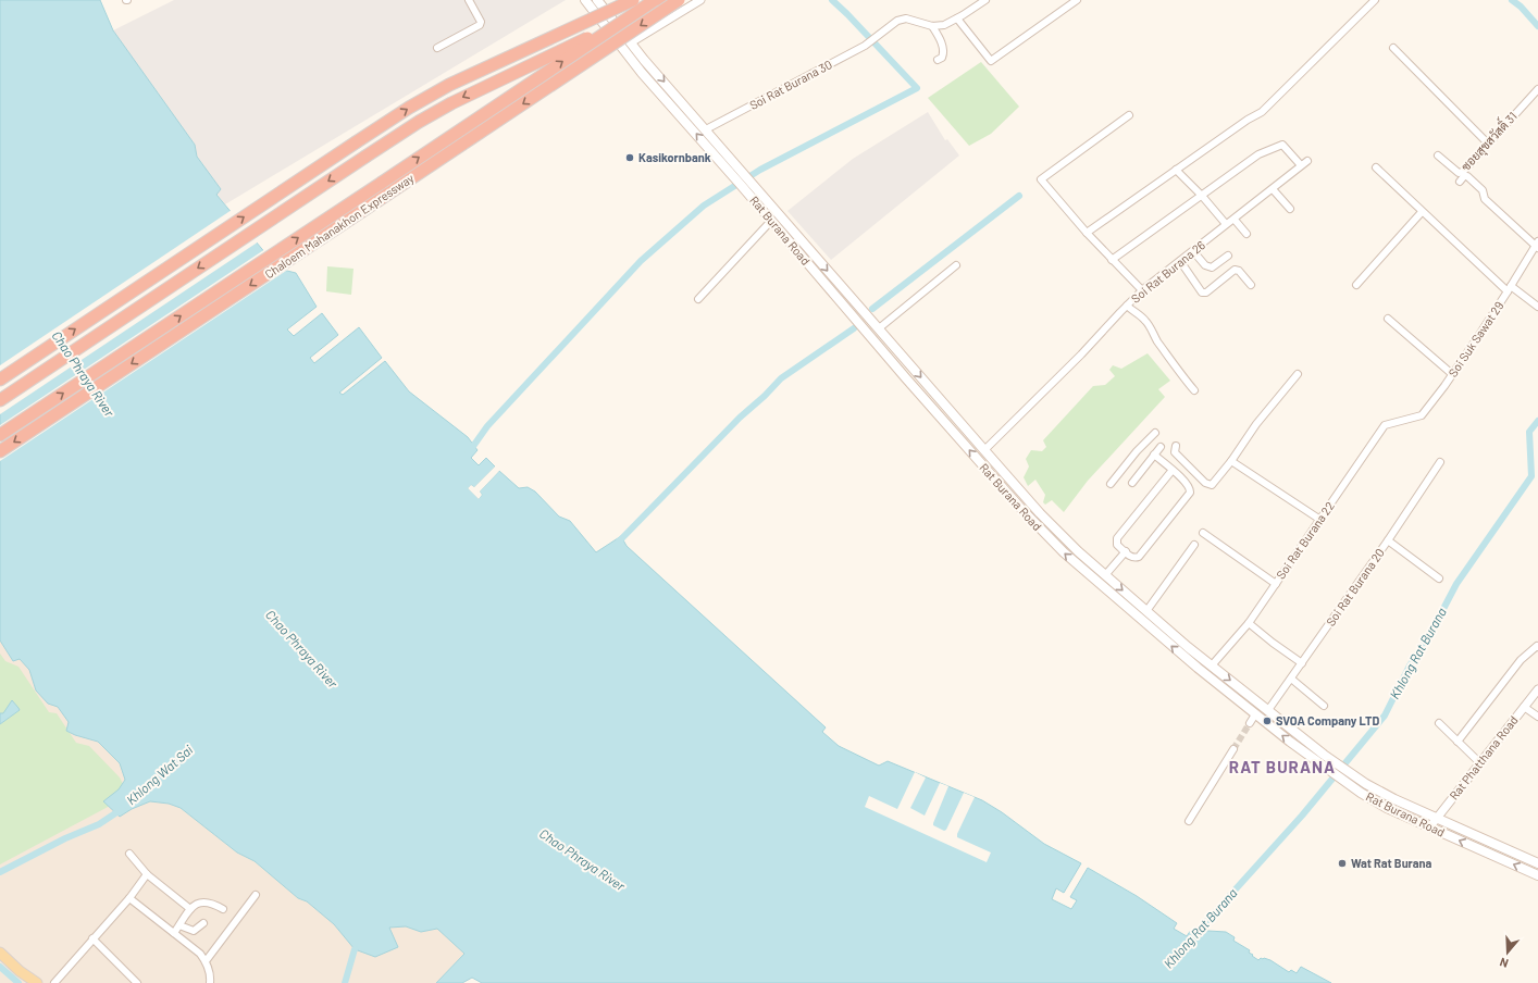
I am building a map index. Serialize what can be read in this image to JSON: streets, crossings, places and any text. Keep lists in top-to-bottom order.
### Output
{
  "streets": {
    "highway": ["Chaloem Mahanakhon Expressway"],
    "main road": ["Rat Burana Road"],
    "street": [
      "Soi Rat Burana 30",
      "ซอยสุขสวัสดิ์ 31",
      "Soi Rat Burana 26",
      "Soi Suk Sawat 29",
      "Soi Rat Burana 22",
      "Soi Rat Burana 20",
      "Rat Phatthana Road"
    ]
  },
  "crossings": [
    ["Soi Rat Burana 30", "Rat Burana Road"],
    ["Rat Burana Road", "Soi Rat Burana 26"],
    ["Rat Burana Road", "Soi Rat Burana 22"],
    ["Rat Burana Road", "Soi Rat Burana 20"],
    ["Rat Burana Road", "Rat Phatthana Road"],
    ["Soi Suk Sawat 29", "Soi Rat Burana 22"]
  ],
  "districts": ["RAT BURANA"],
  "water": ["Chao Phraya River", "Khlong Rat Burana", "Khlong Wat Sai"],
  "places": ["Kasikornbank", "SVOA Company LTD", "Wat Rat Burana"],
  "north": "bottom"
}
